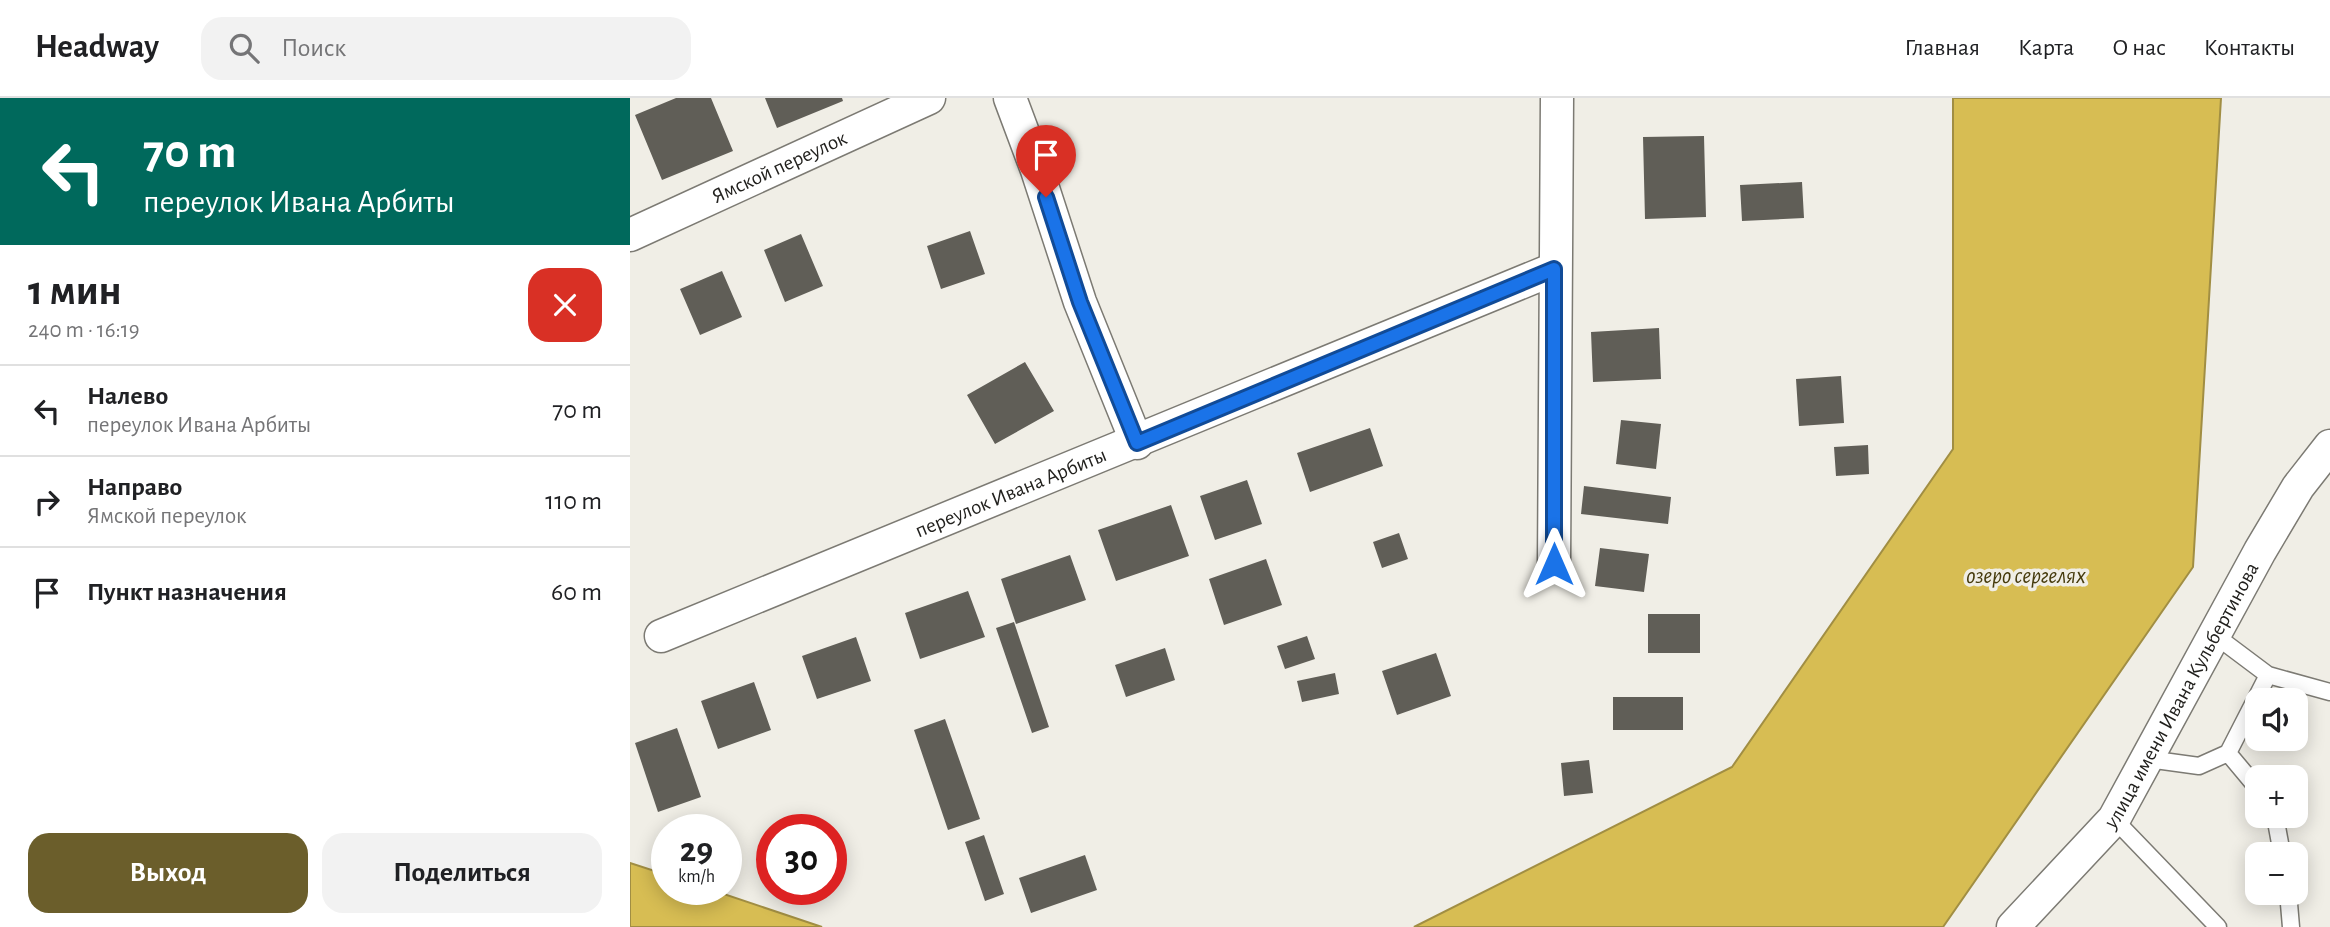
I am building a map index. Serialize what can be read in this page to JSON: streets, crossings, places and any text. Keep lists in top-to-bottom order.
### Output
{
  "streets": {
    "street": ["Ямской переулок", "переулок Ивана Арбиты", "улица имени Ивана Кульбертинова"]
  },
  "water": ["озеро сергелях"],
  "page": {
    "header": "Headway",
    "search": "Поиск",
    "nav": [
      "Главная",
      "Карта",
      "О нас",
      "Контакты"
    ],
    "turn": ["70 m", "переулок Ивана Арбиты"],
    "heading": ["1 мин", "240 m · 16:19"],
    "list": [
      {
        "name": "Налево",
        "note": "переулок Ивана Арбиты",
        "value": "70 m"
      },
      {
        "name": "Направо",
        "note": "Ямской переулок",
        "value": "110 m"
      },
      {
        "name": "Пункт назначения",
        "value": "60 m"
      }
    ],
    "map_buttons": ["+", "−"],
    "speed": "29 km/h",
    "limit": "30",
    "buttons": ["Выход", "Поделиться"]
  }
}
